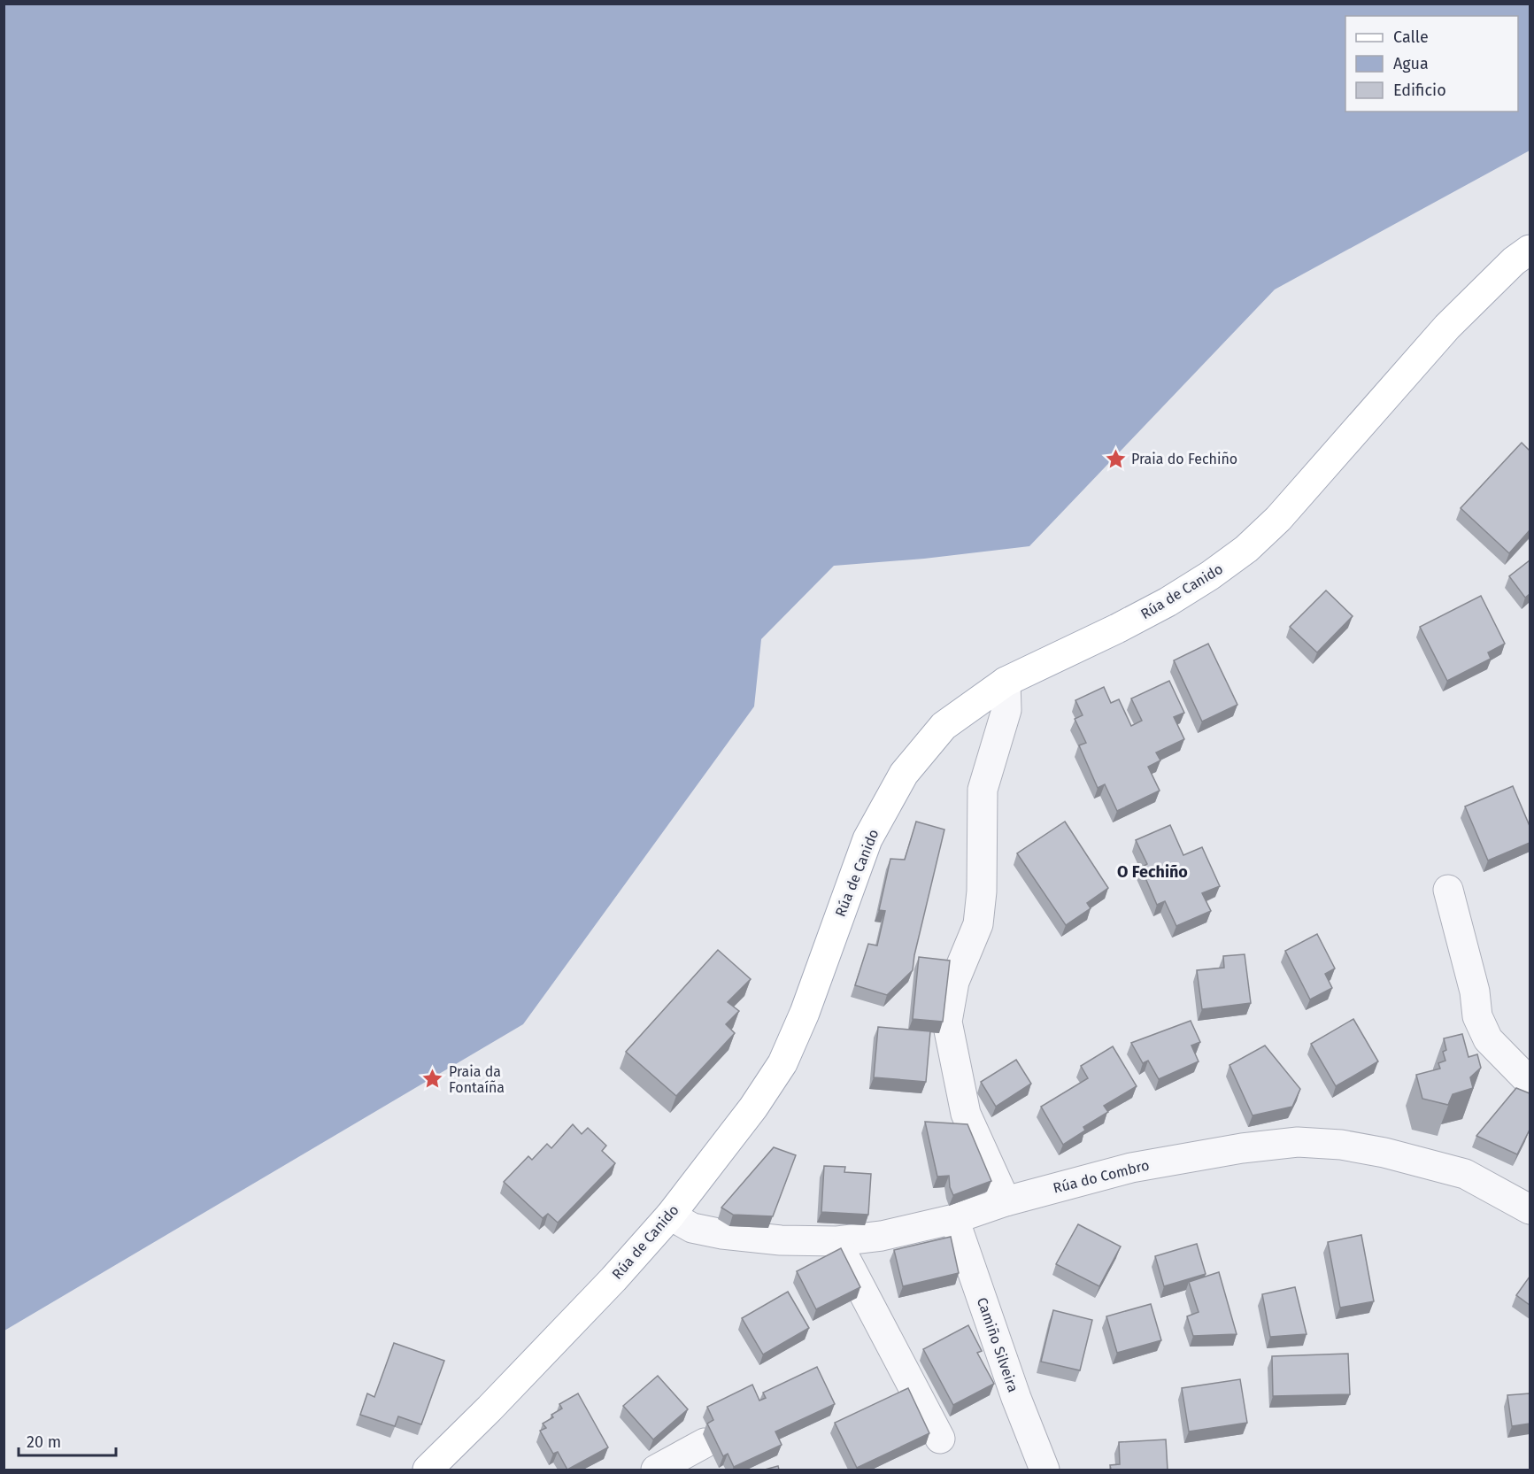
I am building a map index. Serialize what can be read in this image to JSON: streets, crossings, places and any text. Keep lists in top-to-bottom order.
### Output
{
  "streets": {
    "main road": ["Rúa de Canido"],
    "street": ["Rúa do Combro", "Camiño Silveira"]
  },
  "crossings": [
    ["Rúa de Canido", "Rúa do Combro"],
    ["Rúa do Combro", "Camiño Silveira"]
  ],
  "districts": ["O Fechiño"],
  "places": {
    "place": ["Praia do Fechiño", "Praia da Fontaíña"]
  },
  "legend": ["Calle", "Agua", "Edificio"],
  "scale_bar": "20 m"
}
